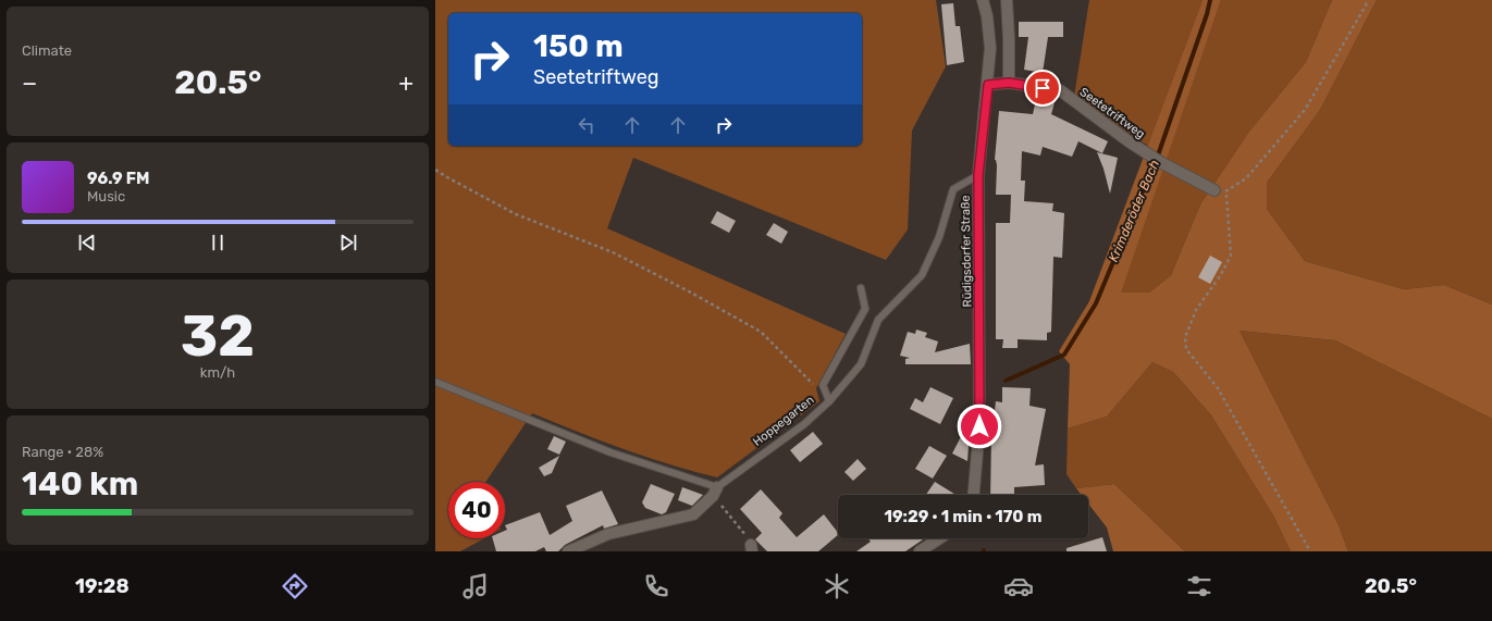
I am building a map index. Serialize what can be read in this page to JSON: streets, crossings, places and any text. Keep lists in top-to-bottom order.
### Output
{
  "streets": {
    "street": ["Seetetriftweg", "Rüdigsdorfer Straße", "Hoppegarten"]
  },
  "crossings": [
    ["Seetetriftweg", "Rüdigsdorfer Straße"],
    ["Rüdigsdorfer Straße", "Hoppegarten"]
  ],
  "water": ["Krimderöder Bach"],
  "page": {
    "tile": [
      "Climate",
      ["32", "km/h"],
      ["Range · 28%", "140 km"]
    ],
    "turn": ["150 m", "Seetetriftweg"],
    "heat": ["−", "20.5°", "+"],
    "song": ["96.9 FM", "Music"],
    "limit": "40",
    "trip": "19:29 · 1 min · 170 m",
    "tabs": ["19:28", "20.5°"]
  }
}
